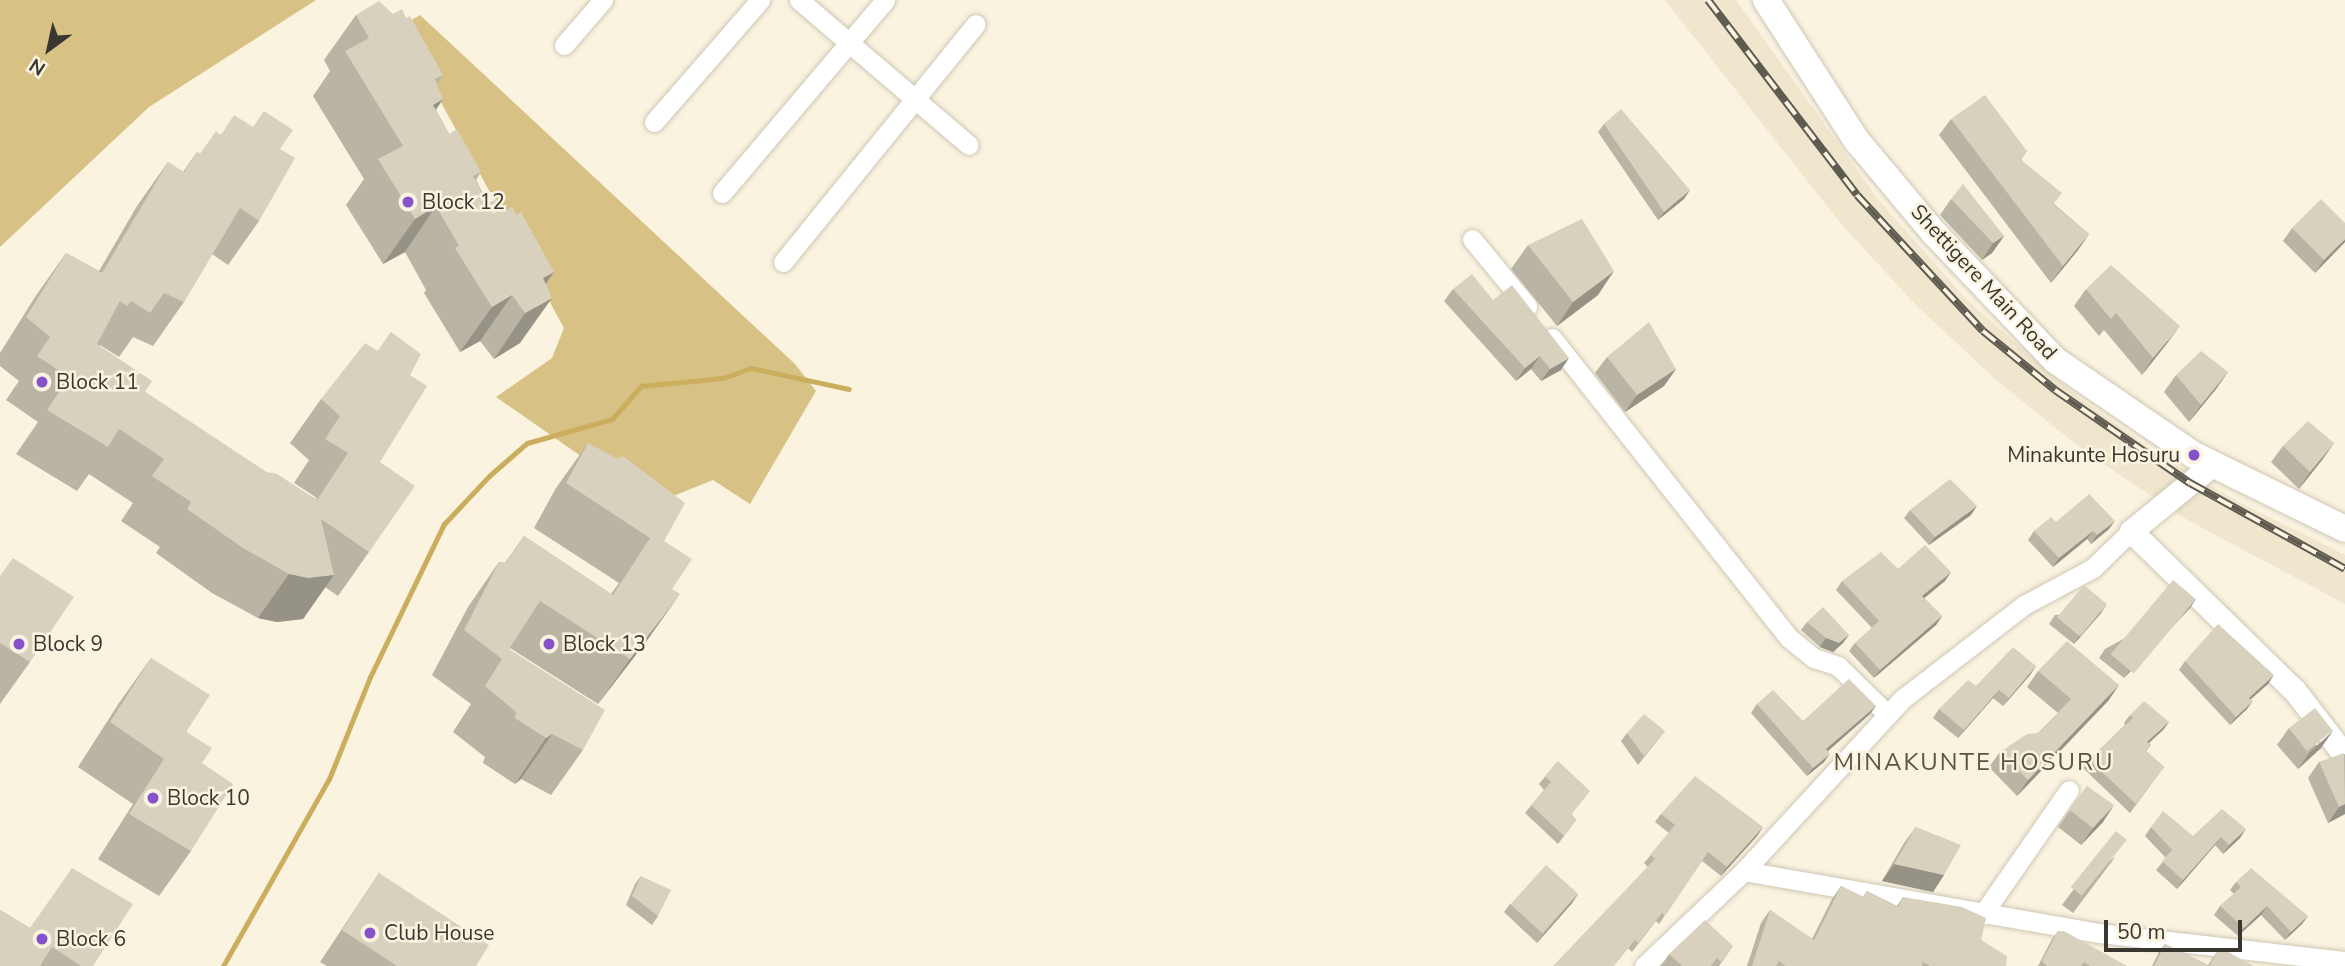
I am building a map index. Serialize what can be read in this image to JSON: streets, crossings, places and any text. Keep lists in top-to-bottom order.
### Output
{
  "streets": {
    "main road": ["Shettigere Main Road"]
  },
  "districts": ["MINAKUNTE HOSURU"],
  "places": [
    "Block 12",
    "Block 11",
    "Minakunte Hosuru",
    "Block 9",
    "Block 13",
    "Block 10",
    "Club House",
    "Block 6"
  ],
  "scale_bar": "50 m",
  "north": "bottom left"
}
